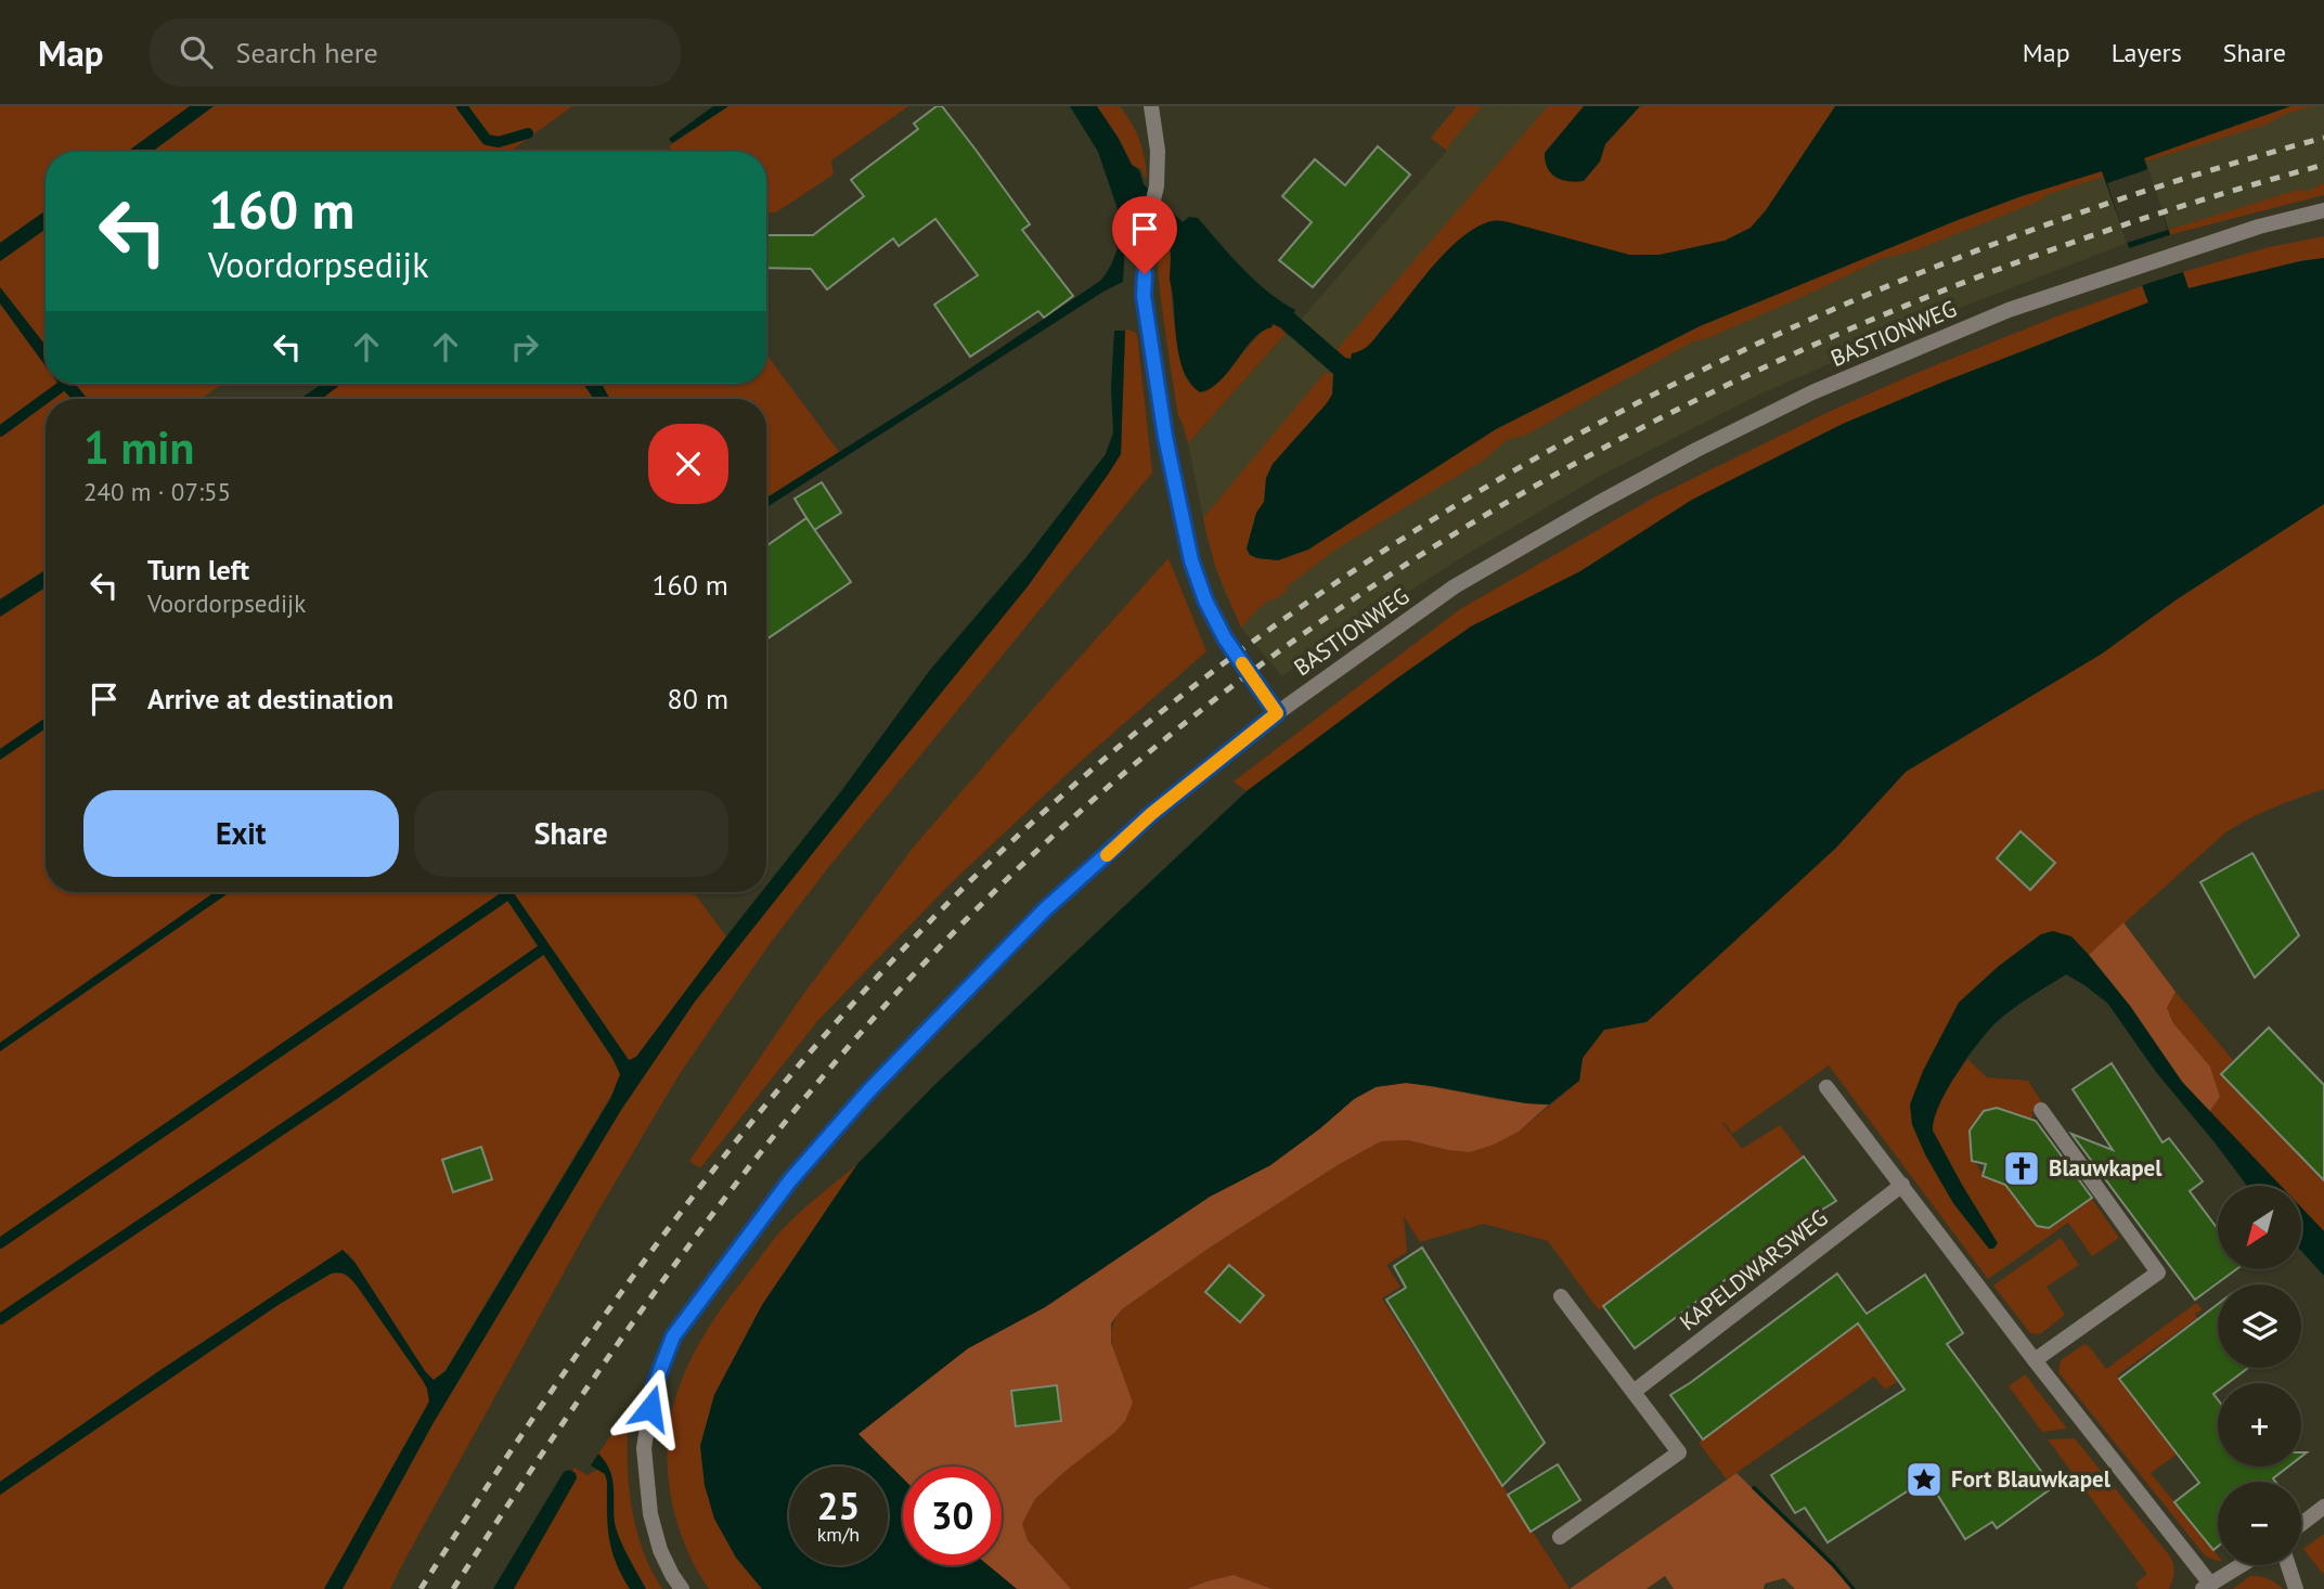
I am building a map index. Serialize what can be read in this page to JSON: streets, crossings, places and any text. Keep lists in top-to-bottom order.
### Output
{
  "streets": {
    "street": ["BASTIONWEG", "KAPELDWARSWEG"]
  },
  "places": {
    "church": ["Blauwkapel"],
    "place": ["Fort Blauwkapel"]
  },
  "north": "bottom left",
  "page": {
    "header": "Map",
    "search": "Search here",
    "nav": ["Map", "Layers", "Share"],
    "turn": ["160 m", "Voordorpsedijk"],
    "heading": ["1 min", "240 m · 07:55"],
    "list": [
      {
        "name": "Turn left",
        "note": "Voordorpsedijk",
        "value": "160 m"
      },
      {
        "name": "Arrive at destination",
        "value": "80 m"
      }
    ],
    "buttons": ["Exit", "Share"],
    "map_buttons": ["+", "−"],
    "speed": "25 km/h",
    "limit": "30"
  }
}
